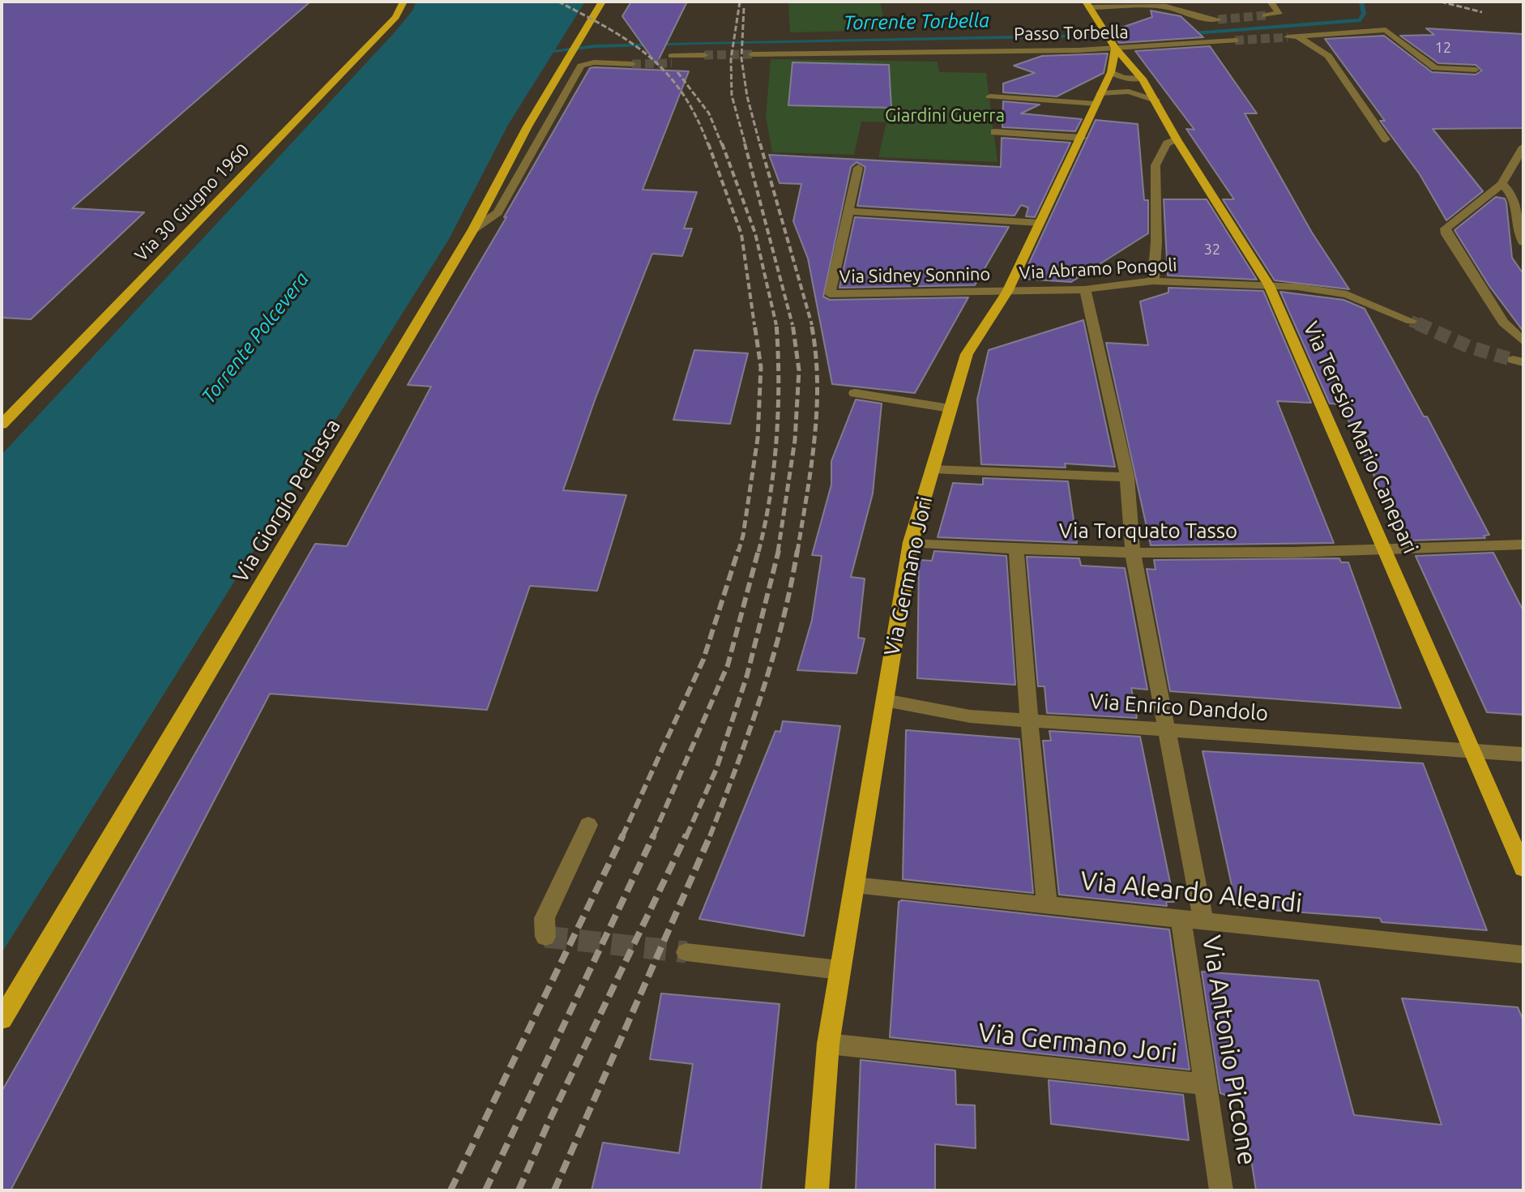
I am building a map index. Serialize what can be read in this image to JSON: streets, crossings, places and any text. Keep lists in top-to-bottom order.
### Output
{
  "streets": {
    "main road": [
      "Via 30 Giugno 1960",
      "Via Teresio Mario Canepari",
      "Via Giorgio Perlasca",
      "Via Germano Jori"
    ],
    "street": [
      "Passo Torbella",
      "Via Abramo Pongoli",
      "Via Sidney Sonnino",
      "Via Torquato Tasso",
      "Via Enrico Dandolo",
      "Via Aleardo Aleardi",
      "Via Antonio Piccone"
    ]
  },
  "crossings": [
    ["Passo Torbella", "Via Teresio Mario Canepari"],
    ["Passo Torbella", "Via Germano Jori"],
    ["Via Abramo Pongoli", "Via Sidney Sonnino"],
    ["Via Abramo Pongoli", "Via Teresio Mario Canepari"],
    ["Via Abramo Pongoli", "Via Germano Jori"],
    ["Via Abramo Pongoli", "Via Antonio Piccone"],
    ["Via Sidney Sonnino", "Via Germano Jori"],
    ["Via Teresio Mario Canepari", "Via Torquato Tasso"],
    ["Via Teresio Mario Canepari", "Via Germano Jori"],
    ["Via Teresio Mario Canepari", "Via Enrico Dandolo"],
    ["Via Torquato Tasso", "Via Germano Jori"],
    ["Via Torquato Tasso", "Via Antonio Piccone"],
    ["Via Germano Jori", "Via Enrico Dandolo"],
    ["Via Germano Jori", "Via Aleardo Aleardi"],
    ["Via Germano Jori", "Via Antonio Piccone"],
    ["Via Enrico Dandolo", "Via Antonio Piccone"],
    ["Via Aleardo Aleardi", "Via Antonio Piccone"]
  ],
  "water": ["Torrente Torbella", "Torrente Polcevera"],
  "parks": ["Giardini Guerra"],
  "house_numbers": ["12", "32"]
}
